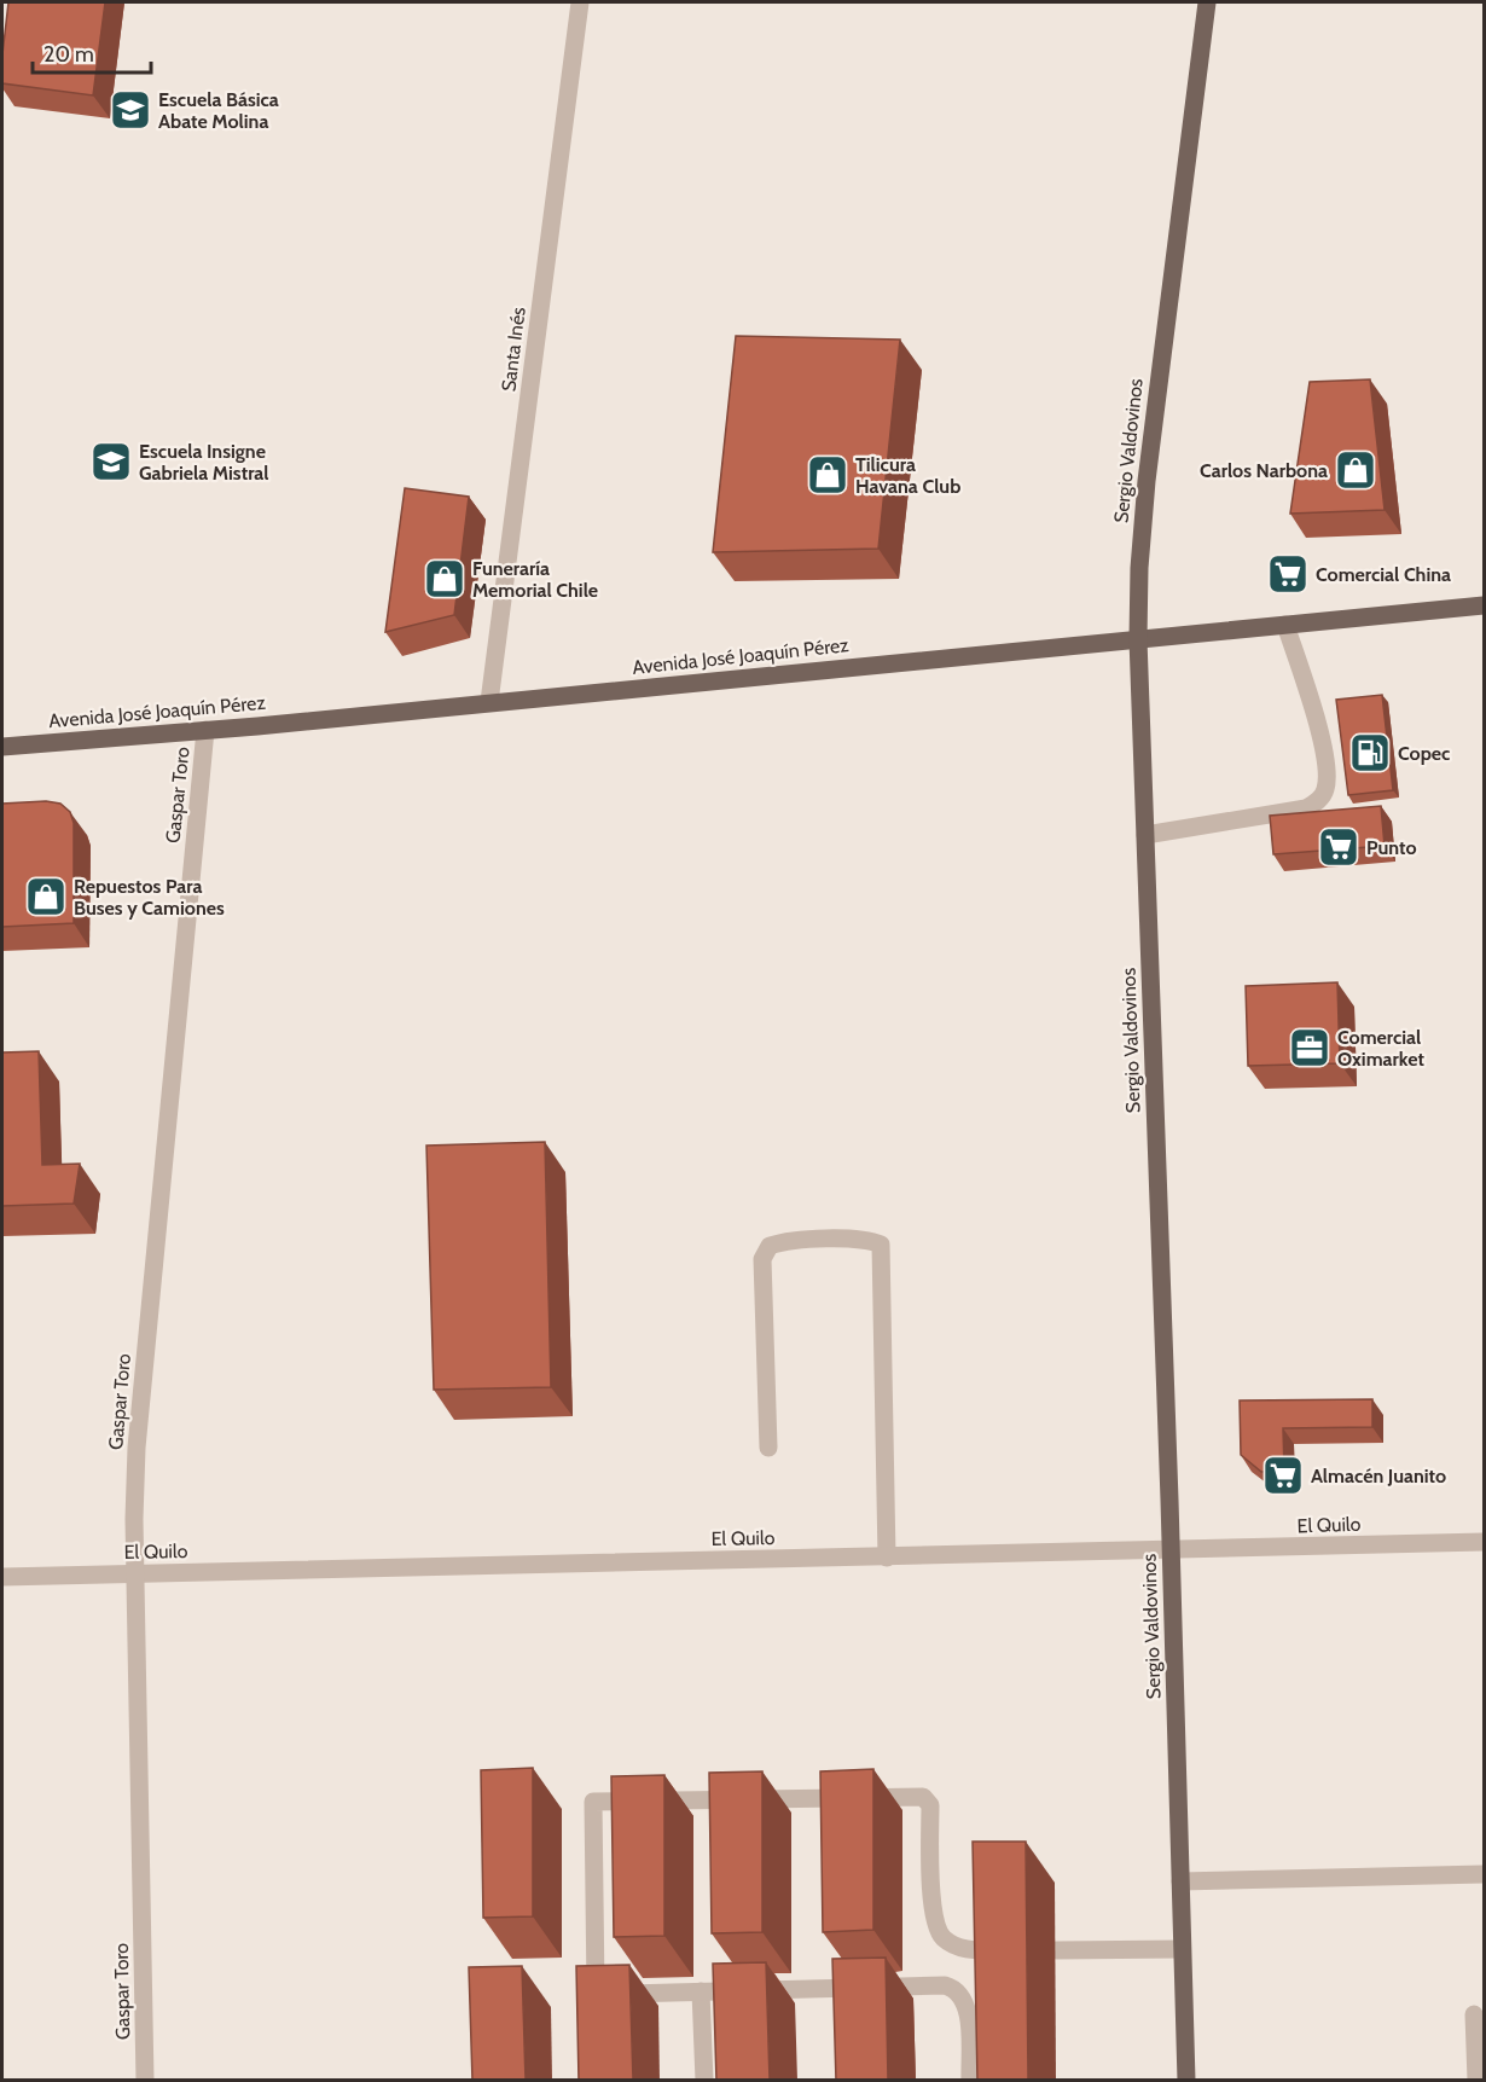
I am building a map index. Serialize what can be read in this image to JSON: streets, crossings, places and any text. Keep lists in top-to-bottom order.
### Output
{
  "streets": {
    "main road": ["Sergio Valdovinos", "Avenida José Joaquín Pérez"],
    "street": ["Santa Inés", "Gaspar Toro", "El Quilo"]
  },
  "crossings": [
    ["Santa Inés", "Avenida José Joaquín Pérez"],
    ["Sergio Valdovinos", "Avenida José Joaquín Pérez"],
    ["Sergio Valdovinos", "El Quilo"],
    ["Avenida José Joaquín Pérez", "Gaspar Toro"],
    ["Gaspar Toro", "El Quilo"]
  ],
  "places": {
    "school or university": ["Escuela Básica Abate Molina", "Escuela Insigne Gabriela Mistral"],
    "shop": [
      "Carlos Narbona",
      "Tilicura Havana Club",
      "Funeraría Memorial Chile",
      "Repuestos Para Buses y Camiones"
    ],
    "supermarket": ["Comercial China", "Punto", "Almacén Juanito"],
    "fuel station": ["Copec"],
    "office": ["Comercial Oximarket"]
  },
  "scale_bar": "20 m"
}
